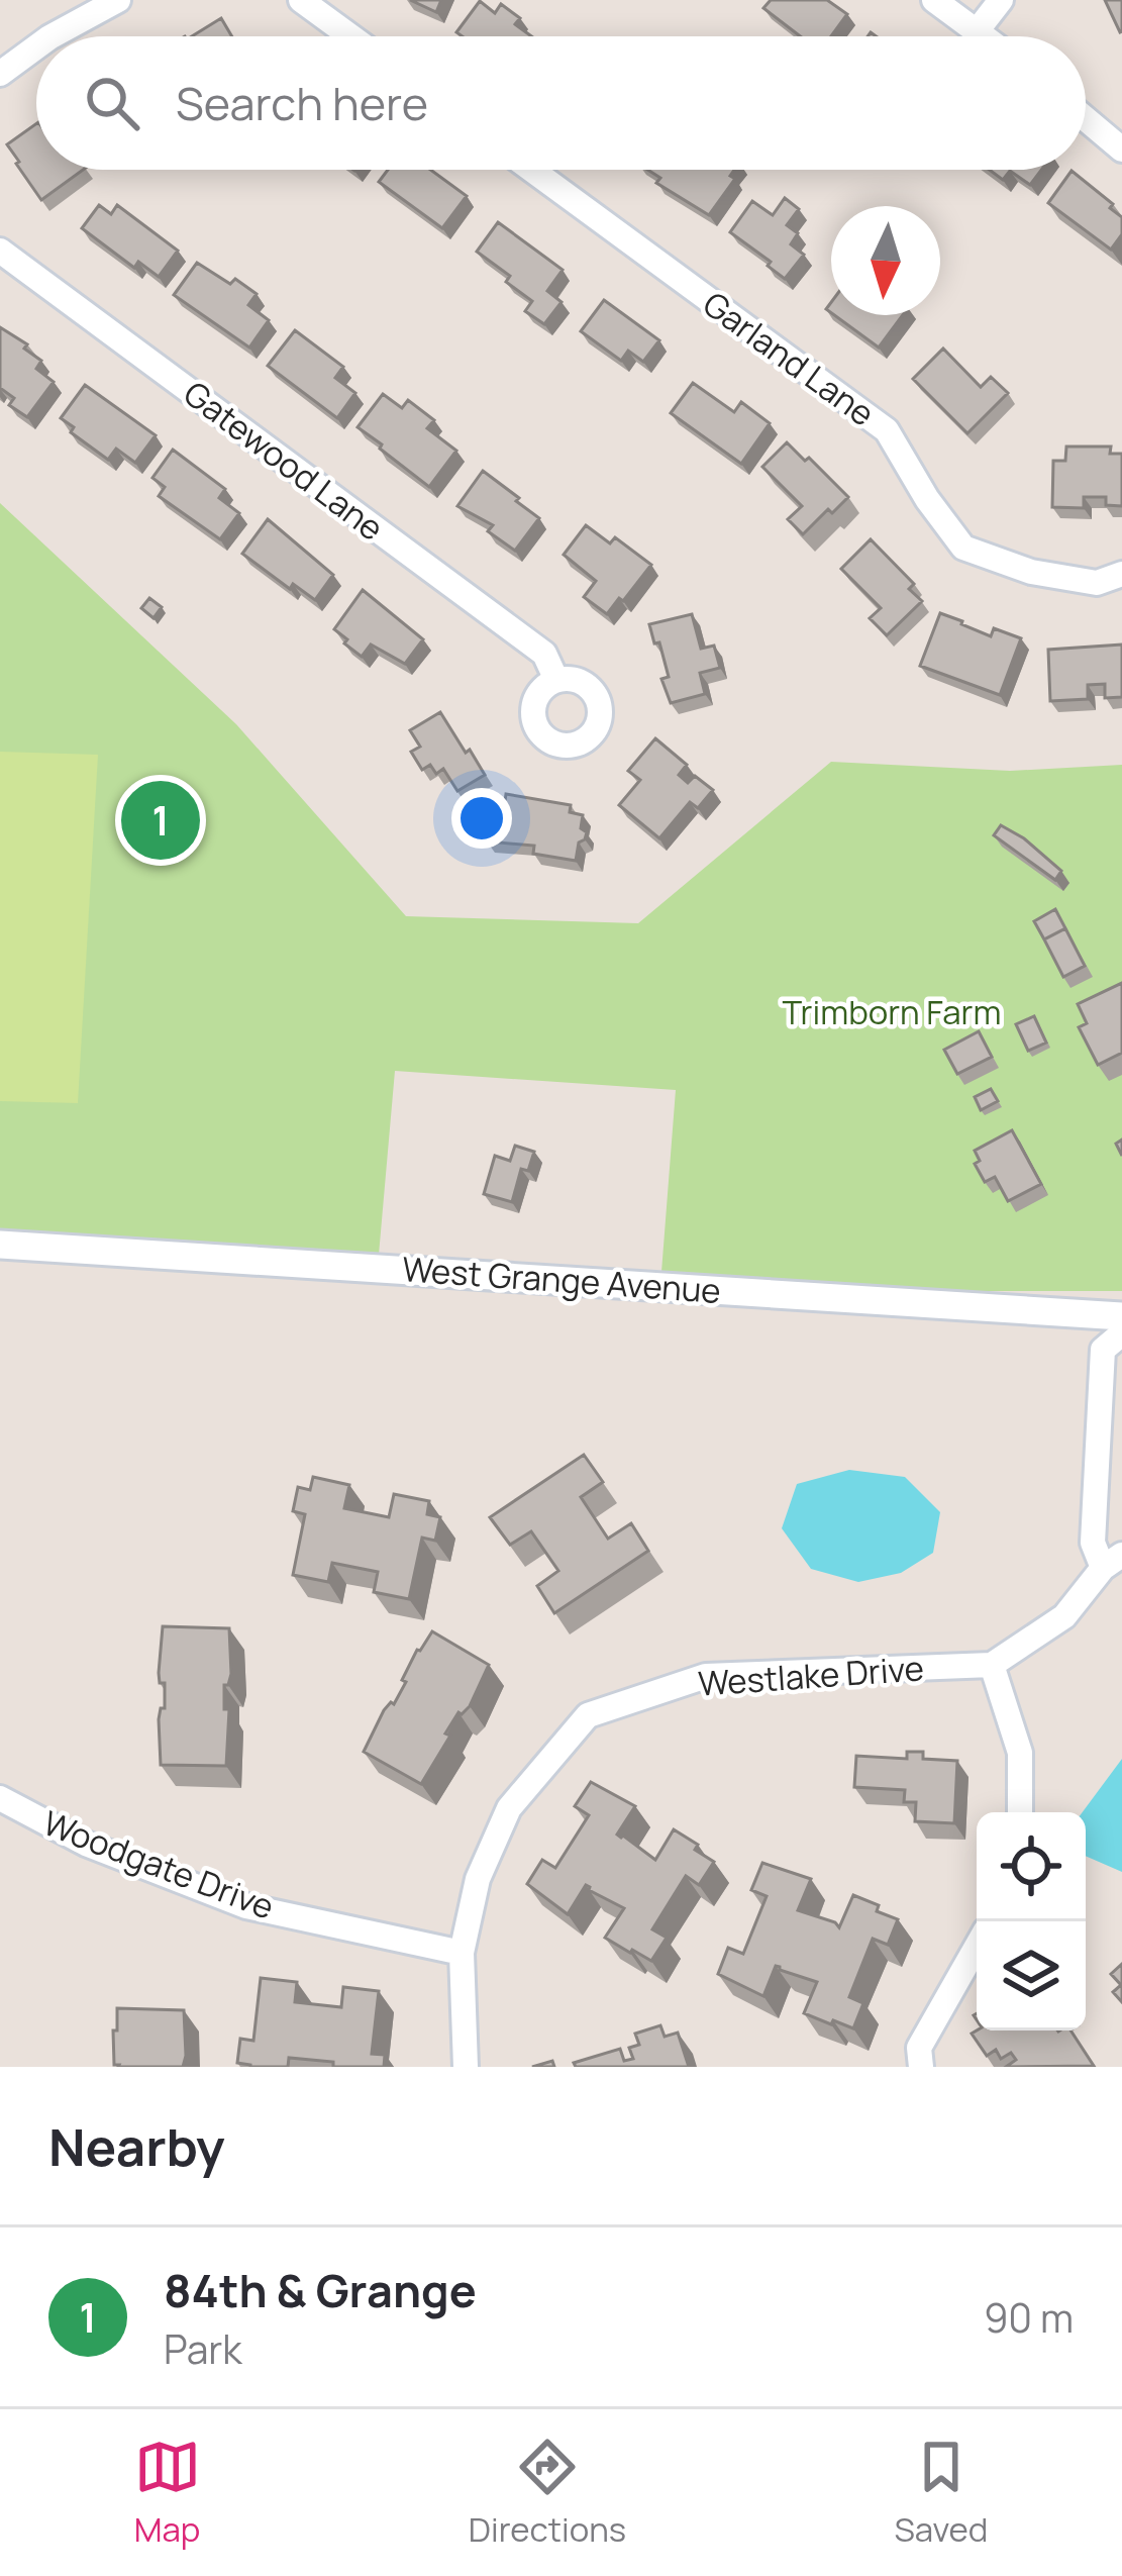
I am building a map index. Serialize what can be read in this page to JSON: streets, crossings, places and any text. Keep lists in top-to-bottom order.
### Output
{
  "streets": {
    "street": [
      "Garland Lane",
      "Gatewood Lane",
      "West Grange Avenue",
      "Westlake Drive",
      "Woodgate Drive"
    ]
  },
  "crossings": [
    ["Westlake Drive", "Woodgate Drive"]
  ],
  "parks": ["Trimborn Farm"],
  "north": "bottom",
  "page": {
    "search": "Search here",
    "pins": "1",
    "heading": "Nearby",
    "list": [
      {
        "mark": "1",
        "name": "84th & Grange",
        "note": "Park",
        "value": "90 m"
      }
    ],
    "nav": ["Map", "Directions", "Saved"]
  }
}
